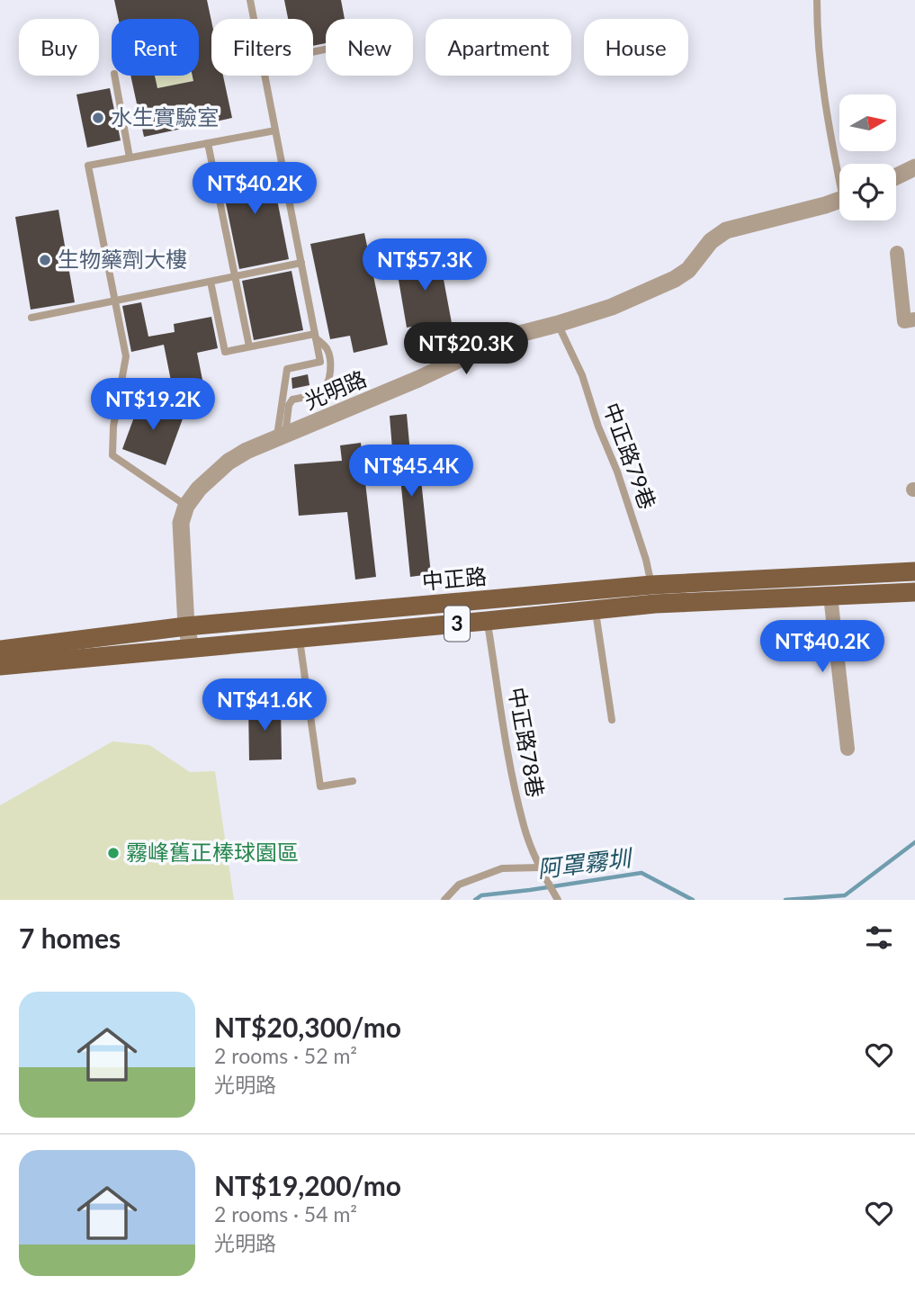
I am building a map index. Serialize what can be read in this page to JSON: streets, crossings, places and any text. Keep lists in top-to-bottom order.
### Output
{
  "streets": {
    "main road": ["中正路", "3"],
    "street": ["光明路"],
    "lane": ["中正路79巷", "中正路78巷"]
  },
  "crossings": [
    ["光明路", "中正路79巷"],
    ["中正路79巷", "中正路"],
    ["中正路", "中正路78巷"]
  ],
  "water": ["阿罩霧圳"],
  "places": ["水生實驗室", "生物藥劑大樓", "霧峰舊正棒球園區"],
  "north": "right",
  "page": {
    "chip": [
      "Buy",
      "Rent",
      "Filters",
      "New",
      "Apartment",
      "House"
    ],
    "price": [
      "NT$40.2K",
      "NT$57.3K",
      "NT$20.3K",
      "NT$19.2K",
      "NT$45.4K",
      "NT$40.2K",
      "NT$41.6K"
    ],
    "heading": "7 homes",
    "list": [
      {
        "name": "NT$20,300/mo",
        "note": "2 rooms · 52 m² · 光明路"
      },
      {
        "name": "NT$19,200/mo",
        "note": "2 rooms · 54 m² · 光明路"
      }
    ]
  }
}
